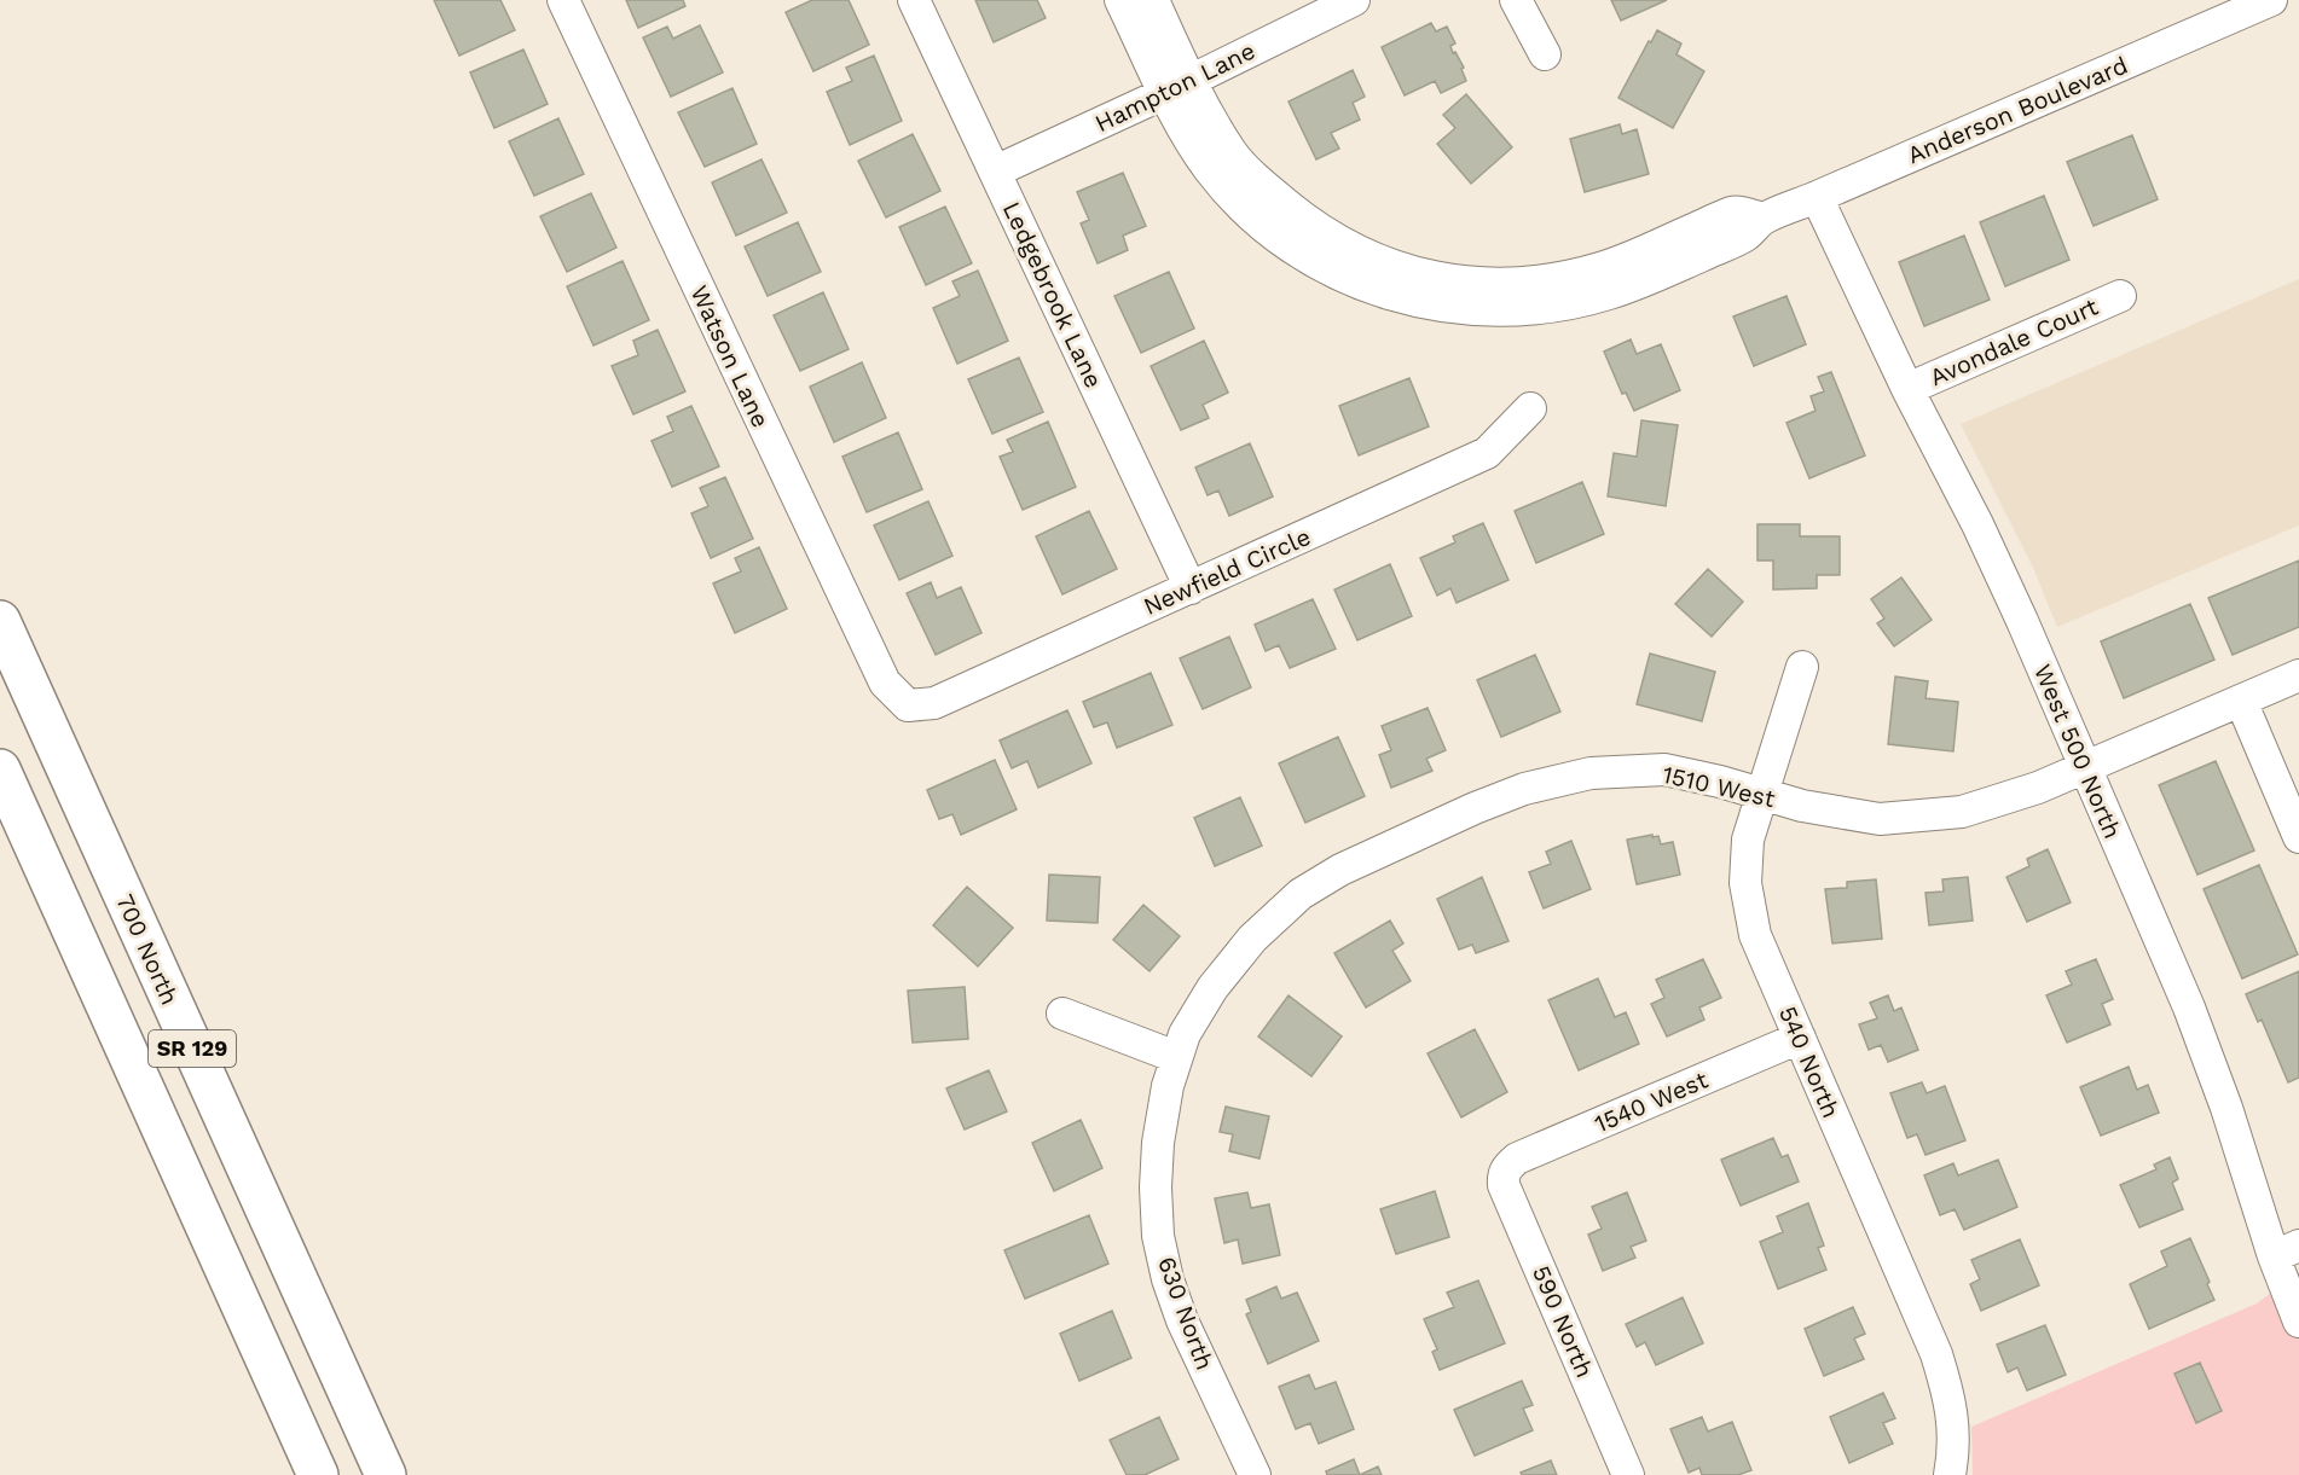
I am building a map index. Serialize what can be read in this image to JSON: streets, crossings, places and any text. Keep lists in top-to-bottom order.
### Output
{
  "streets": {
    "main road": ["700 North", "SR 129"],
    "street": [
      "Hampton Lane",
      "Anderson Boulevard",
      "Ledgebrook Lane",
      "Avondale Court",
      "Watson Lane",
      "Newfield Circle",
      "West 500 North",
      "1510 West",
      "540 North",
      "1540 West",
      "630 North",
      "590 North"
    ]
  },
  "crossings": [
    ["Hampton Lane", "Anderson Boulevard"],
    ["Hampton Lane", "Ledgebrook Lane"],
    ["Anderson Boulevard", "West 500 North"],
    ["Ledgebrook Lane", "Newfield Circle"],
    ["Avondale Court", "West 500 North"],
    ["Watson Lane", "Newfield Circle"],
    ["West 500 North", "1510 West"],
    ["1510 West", "540 North"],
    ["1510 West", "630 North"],
    ["540 North", "1540 West"],
    ["1540 West", "590 North"]
  ]
}
